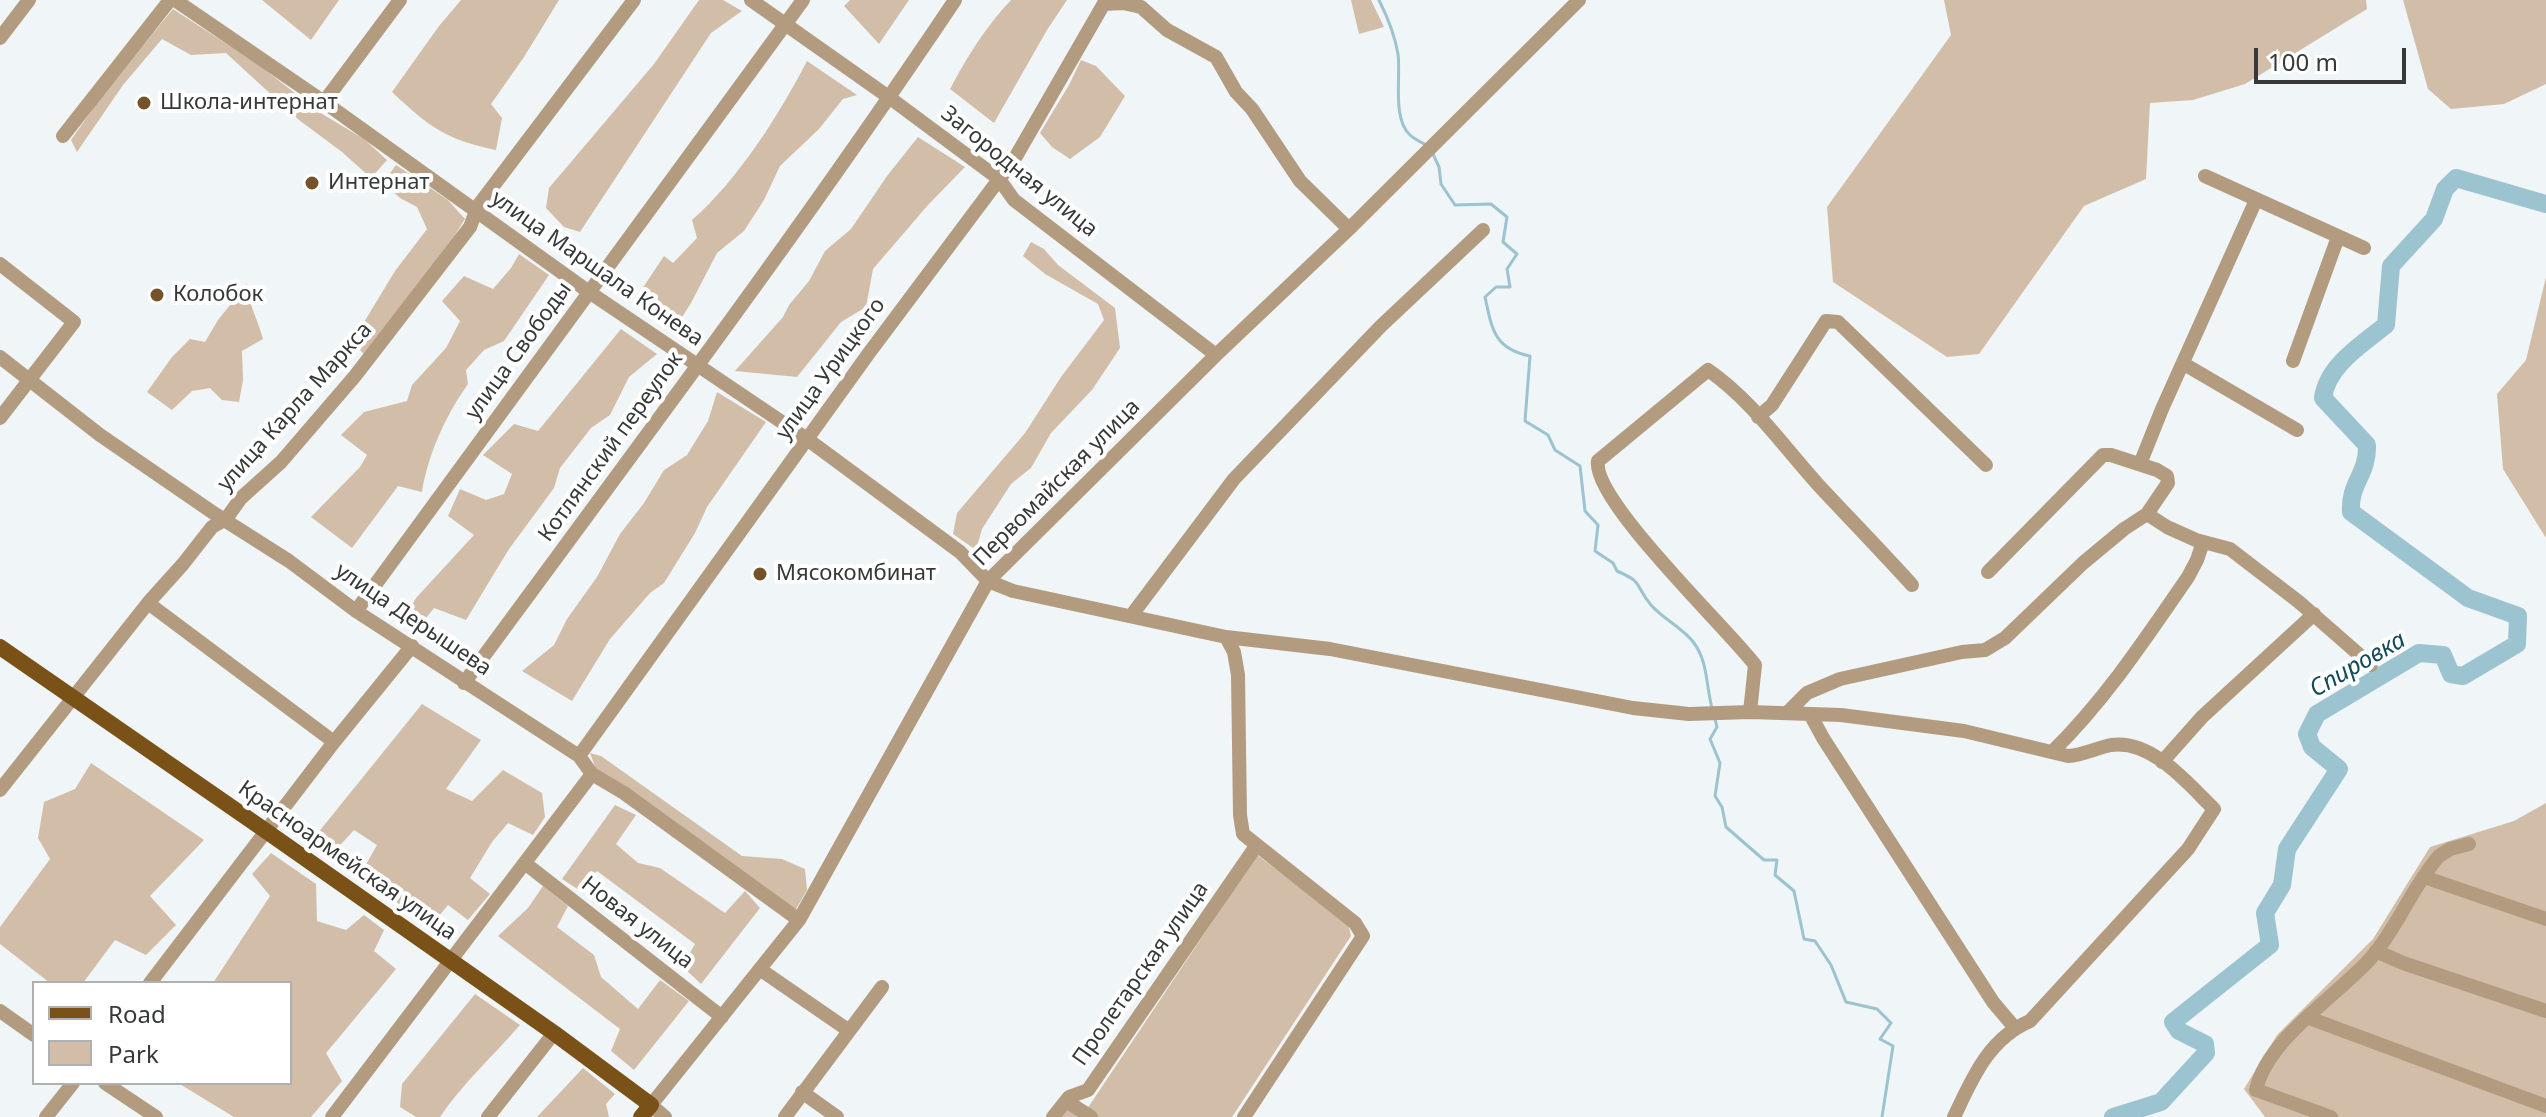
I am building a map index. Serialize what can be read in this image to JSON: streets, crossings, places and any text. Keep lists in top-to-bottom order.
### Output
{
  "streets": {
    "main road": ["Красноармейская улица"],
    "street": [
      "Загородная улица",
      "улица Маршала Конева",
      "улица Свободы",
      "улица Урицкого",
      "улица Карла Маркса",
      "Котлянский переулок",
      "Первомайская улица",
      "улица Дерышева",
      "Новая улица",
      "Пролетарская улица"
    ]
  },
  "crossings": [
    ["Загородная улица", "улица Свободы"],
    ["Загородная улица", "улица Урицкого"],
    ["Загородная улица", "Котлянский переулок"],
    ["Загородная улица", "Первомайская улица"],
    ["улица Маршала Конева", "улица Свободы"],
    ["улица Маршала Конева", "улица Урицкого"],
    ["улица Маршала Конева", "улица Карла Маркса"],
    ["улица Маршала Конева", "Котлянский переулок"],
    ["улица Маршала Конева", "Первомайская улица"],
    ["улица Свободы", "улица Дерышева"],
    ["улица Урицкого", "улица Дерышева"],
    ["улица Карла Маркса", "улица Дерышева"],
    ["улица Карла Маркса", "Красноармейская улица"],
    ["Котлянский переулок", "улица Дерышева"],
    ["Первомайская улица", "улица Дерышева"],
    ["Первомайская улица", "Красноармейская улица"],
    ["Первомайская улица", "Новая улица"]
  ],
  "water": ["Спировка"],
  "places": [
    "Школа-интернат",
    "Интернат",
    "Колобок",
    "Мясокомбинат"
  ],
  "legend": ["Road", "Park"],
  "scale_bar": "100 m"
}
